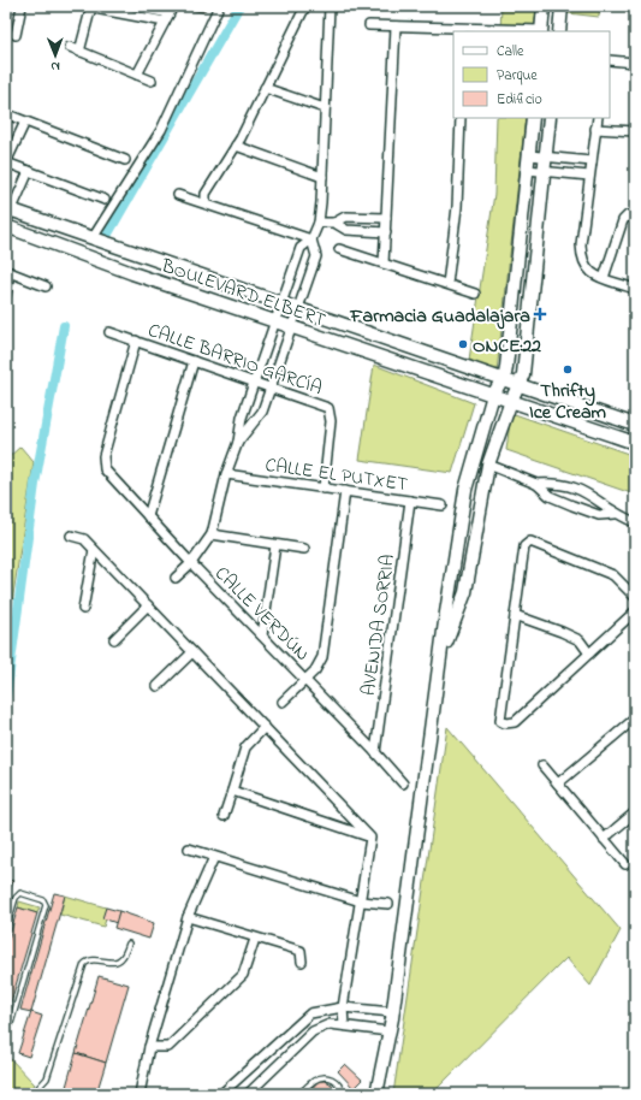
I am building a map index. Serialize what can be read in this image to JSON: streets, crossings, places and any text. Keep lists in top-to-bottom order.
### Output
{
  "streets": {
    "street": [
      "BOULEVARD ELBERT",
      "CALLE BARRIO GARCÍA",
      "CALLE EL PUTXET",
      "CALLE VERDÚN",
      "AVENIDA SORRIA"
    ]
  },
  "crossings": [
    ["CALLE BARRIO GARCÍA", "CALLE EL PUTXET"],
    ["CALLE BARRIO GARCÍA", "CALLE VERDÚN"],
    ["CALLE EL PUTXET", "AVENIDA SORRIA"],
    ["CALLE VERDÚN", "AVENIDA SORRIA"]
  ],
  "places": {
    "health": ["Farmacia Guadalajara"],
    "other": ["ONCE:22", "Thrifty Ice Cream"]
  },
  "legend": ["Calle", "Parque", "Edificio"],
  "north": "bottom"
}
